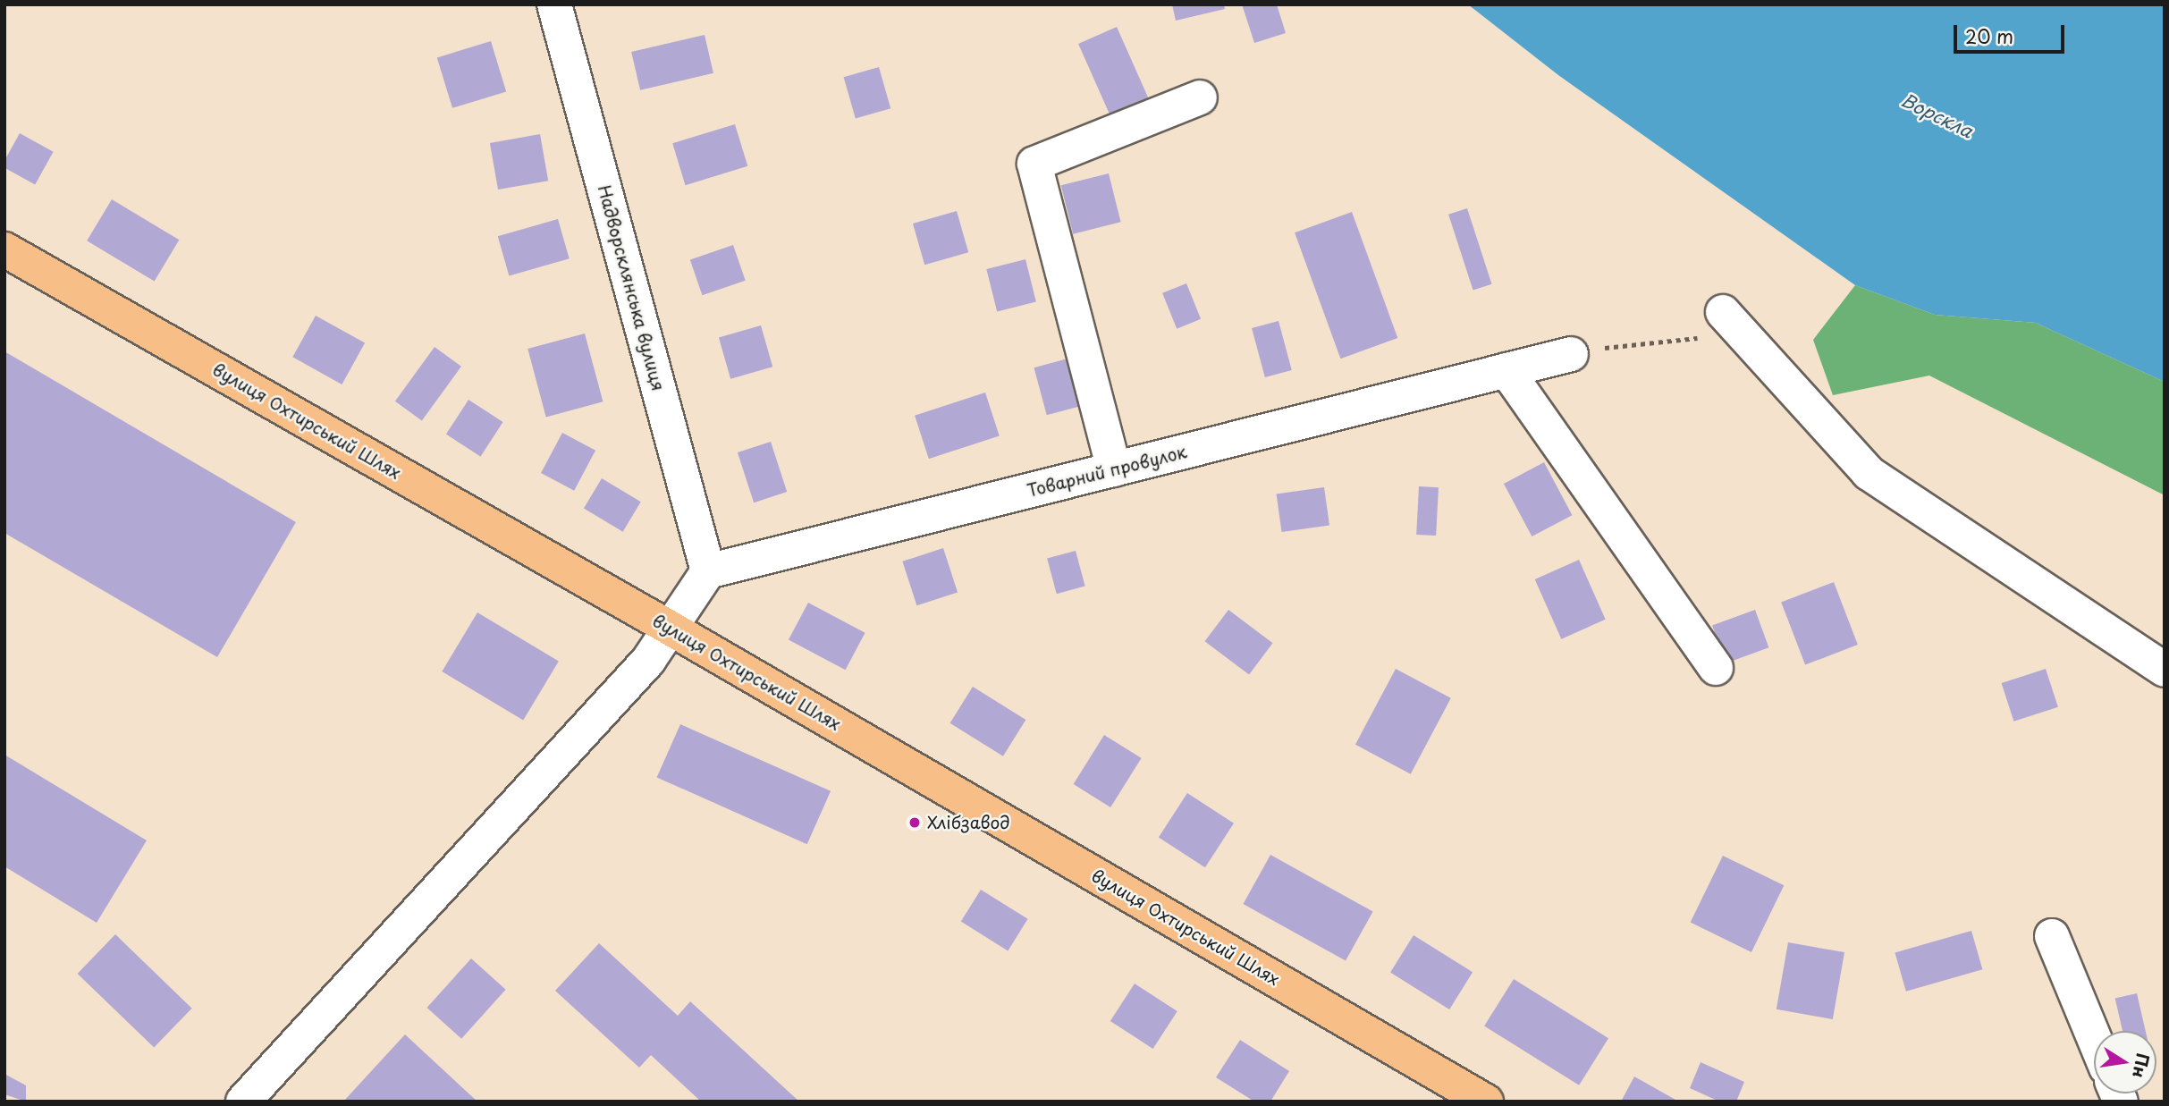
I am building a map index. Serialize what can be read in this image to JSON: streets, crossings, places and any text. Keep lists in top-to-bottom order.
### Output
{
  "streets": {
    "main road": ["вулиця Охтирський Шлях"],
    "street": ["Надворсклянська вулиця", "Товарний провулок"]
  },
  "crossings": [
    ["Надворсклянська вулиця", "Товарний провулок"]
  ],
  "water": ["Ворскла"],
  "places": ["Хлібзавод"],
  "scale_bar": "20 m",
  "north": "right"
}
